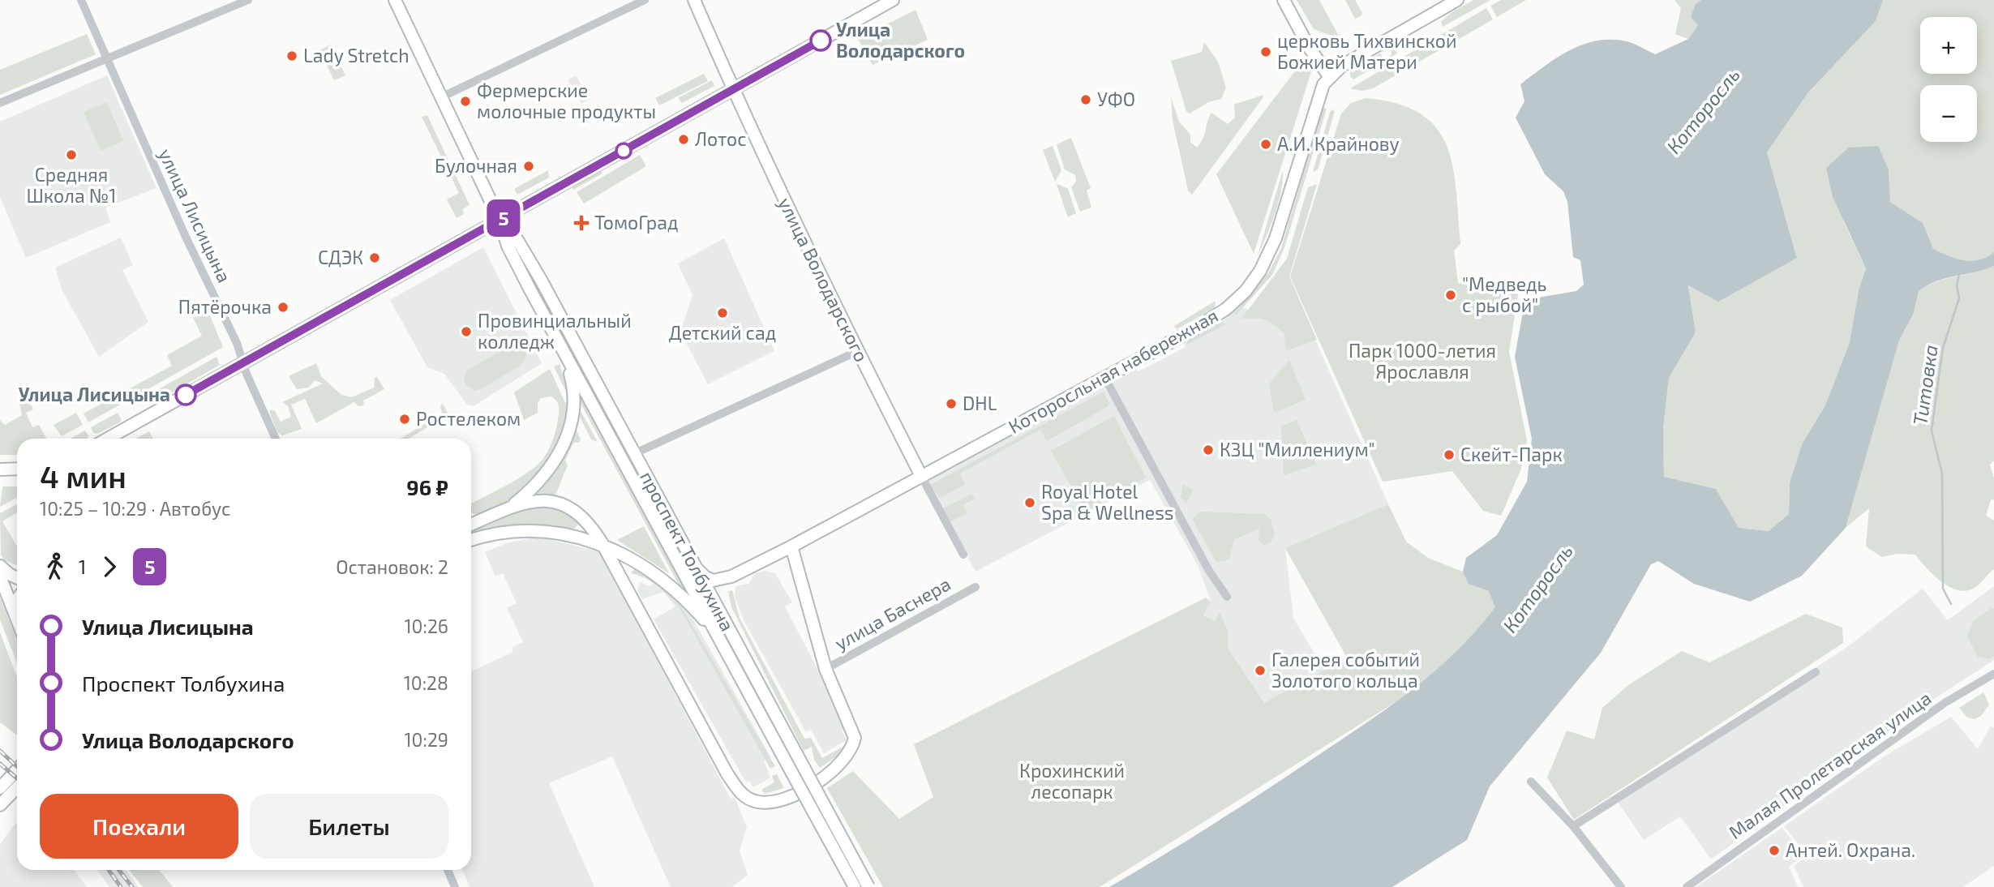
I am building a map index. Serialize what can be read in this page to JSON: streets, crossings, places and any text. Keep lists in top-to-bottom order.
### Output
{
  "streets": {
    "main road": ["улица Володарского", "Которосльная набережная", "проспект Толбухина"],
    "street": ["улица Лисицына", "улица Баснера", "Малая Пролетарская улица"]
  },
  "crossings": [
    ["улица Володарского", "Которосльная набережная"]
  ],
  "water": ["Которосль", "Титовка"],
  "parks": ["Парк 1000-летия Ярославля", "Крохинский лесопарк"],
  "places": {
    "other": [
      "Улица Володарского",
      "церковь Тихвинской Божией Матери",
      "Lady Stretch",
      "УФО",
      "Фермерские молочные продукты",
      "Лотос",
      "А.И. Крайнову",
      "Средняя Школа №1",
      "Булочная",
      "СДЭК",
      "\"Медведь с рыбой\"",
      "Пятёрочка",
      "Детский сад",
      "Провинциальный колледж",
      "Улица Лисицына",
      "DHL",
      "Ростелеком",
      "КЗЦ \"Миллениум\"",
      "Скейт-Парк",
      "Royal Hotel Spa & Wеllness",
      "Галерея событий Золотого кольца",
      "Антей. Охрана."
    ],
    "health": ["ТомоГрад"]
  },
  "lines": ["bus line 5"],
  "page": {
    "on_map": "5",
    "map_buttons": ["+", "−"],
    "heading": ["4 мин", "10:25 – 10:29 · Автобус", "96 ₽"],
    "legs": ["1", "5", "Остановок: 2"],
    "list": [
      {
        "name": "Улица Лисицына",
        "value": "10:26"
      },
      {
        "name": "Проспект Толбухина",
        "value": "10:28"
      },
      {
        "name": "Улица Володарского",
        "value": "10:29"
      }
    ],
    "buttons": ["Поехали", "Билеты"]
  }
}
